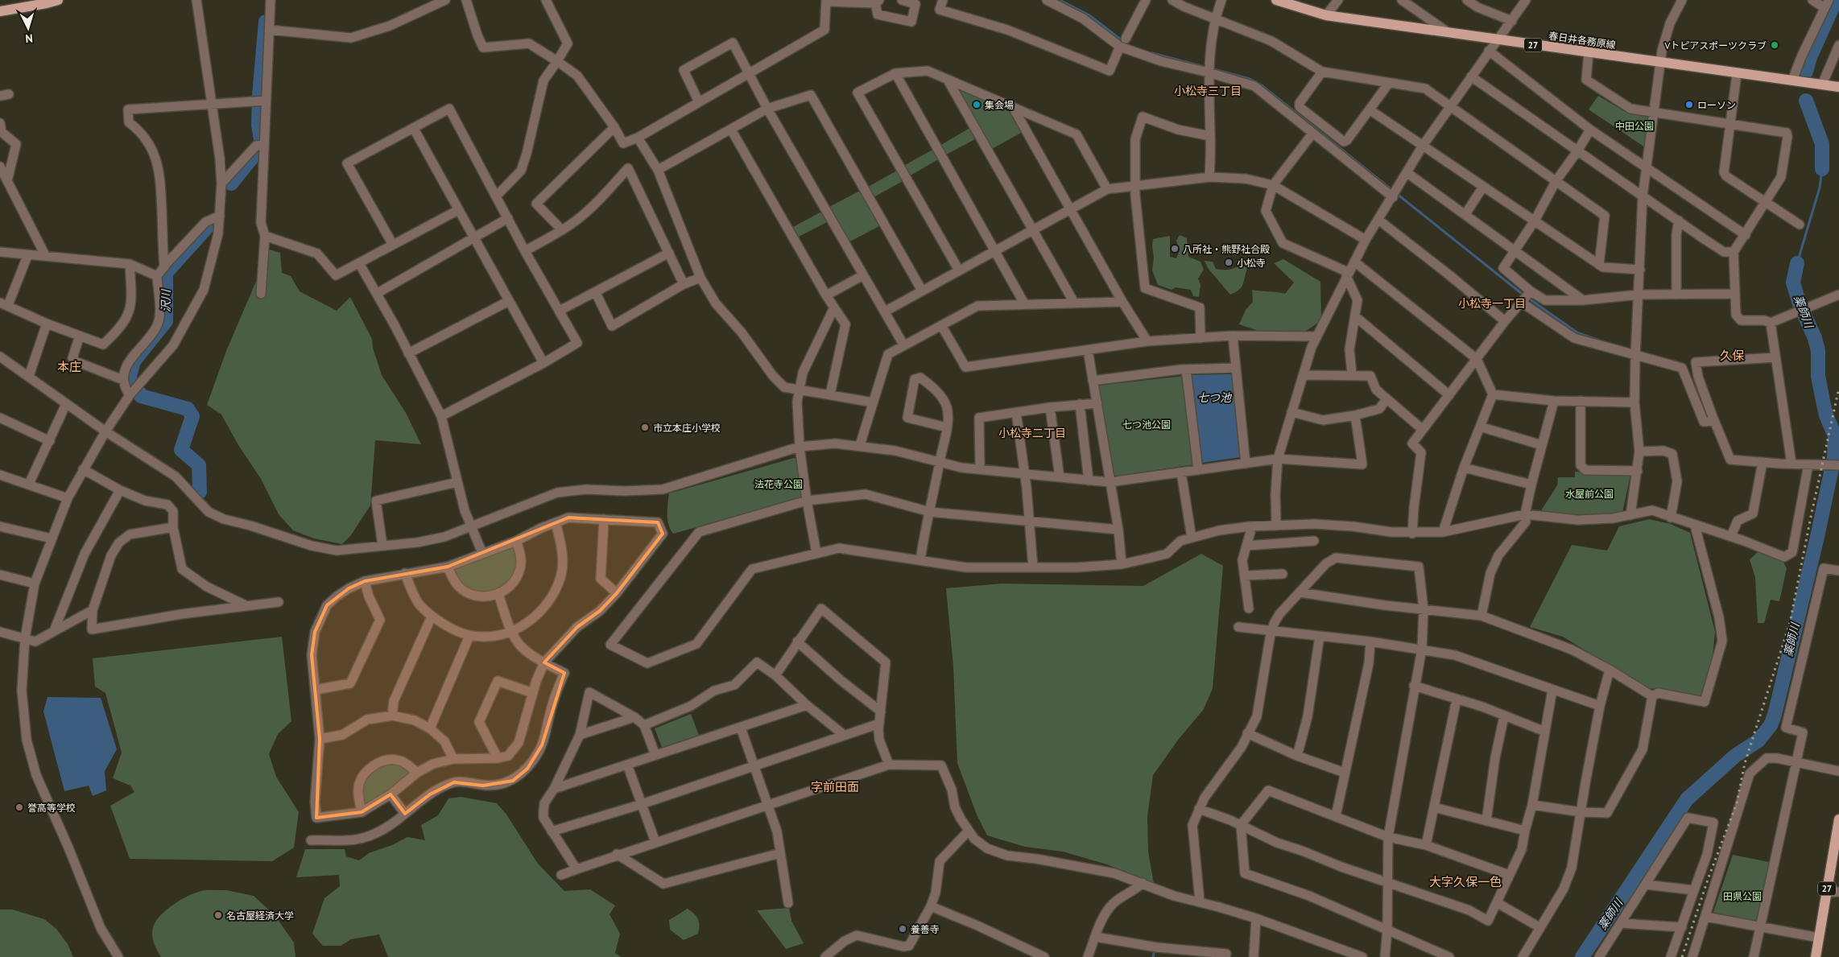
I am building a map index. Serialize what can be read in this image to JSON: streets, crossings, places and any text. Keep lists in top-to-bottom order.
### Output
{
  "streets": {
    "main road": ["春日井各務原線", "27"]
  },
  "districts": [
    "小松寺三丁目",
    "小松寺一丁目",
    "久保",
    "本庄",
    "小松寺二丁目",
    "字前田面",
    "大字久保一色"
  ],
  "water": ["沢川", "薬師川", "七つ池"],
  "parks": [
    "中田公園",
    "七つ池公園",
    "法花寺公園",
    "水屋前公園",
    "田県公園"
  ],
  "places": [
    "Vトピアスポーツクラブ",
    "集会場",
    "ローソン",
    "八所社・熊野社合殿",
    "小松寺",
    "市立本庄小学校",
    "誉高等学校",
    "名古屋経済大学",
    "養善寺"
  ],
  "north": "bottom"
}
